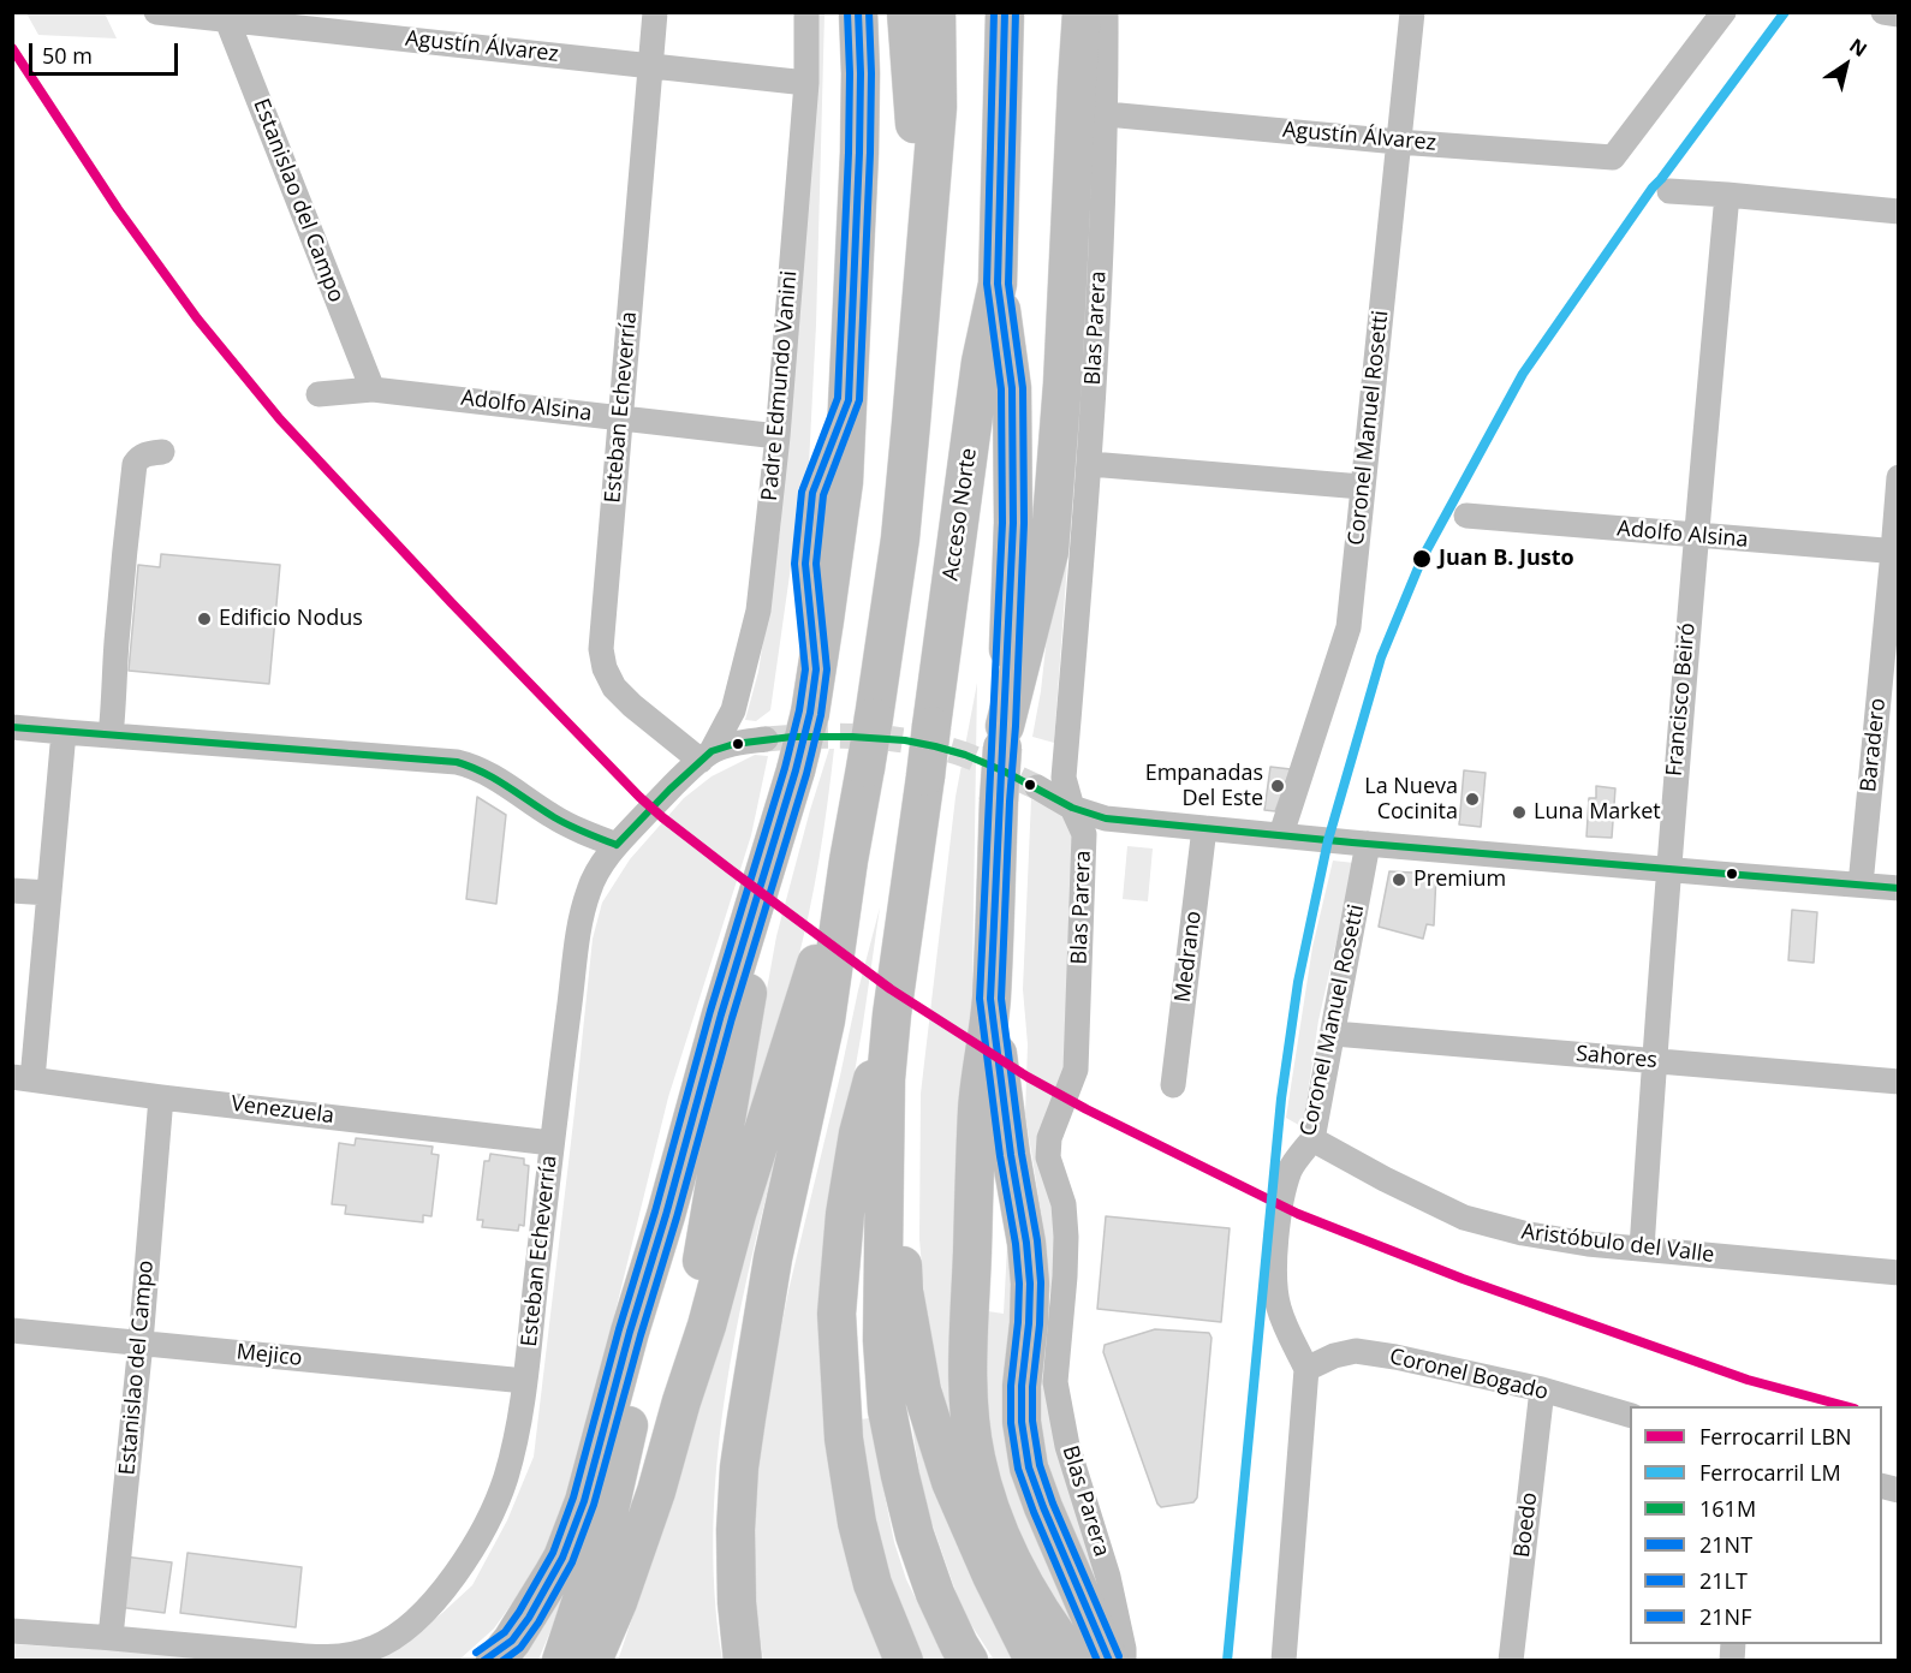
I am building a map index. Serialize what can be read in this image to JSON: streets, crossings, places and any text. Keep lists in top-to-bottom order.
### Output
{
  "streets": {
    "highway": ["Acceso Norte"],
    "street": [
      "Agustín Álvarez",
      "Estanislao del Campo",
      "Blas Parera",
      "Padre Edmundo Vanini",
      "Adolfo Alsina",
      "Esteban Echeverría",
      "Coronel Manuel Rosetti",
      "Francisco Beiró",
      "Baradero",
      "Medrano",
      "Sahores",
      "Venezuela",
      "Aristóbulo del Valle",
      "Mejico",
      "Coronel Bogado",
      "Boedo"
    ]
  },
  "crossings": [
    ["Agustín Álvarez", "Estanislao del Campo"],
    ["Agustín Álvarez", "Blas Parera"],
    ["Agustín Álvarez", "Padre Edmundo Vanini"],
    ["Agustín Álvarez", "Esteban Echeverría"],
    ["Agustín Álvarez", "Coronel Manuel Rosetti"],
    ["Estanislao del Campo", "Adolfo Alsina"],
    ["Estanislao del Campo", "Esteban Echeverría"],
    ["Estanislao del Campo", "Venezuela"],
    ["Estanislao del Campo", "Mejico"],
    ["Padre Edmundo Vanini", "Adolfo Alsina"],
    ["Padre Edmundo Vanini", "Esteban Echeverría"],
    ["Adolfo Alsina", "Esteban Echeverría"],
    ["Adolfo Alsina", "Francisco Beiró"],
    ["Adolfo Alsina", "Baradero"],
    ["Esteban Echeverría", "Venezuela"],
    ["Esteban Echeverría", "Mejico"],
    ["Coronel Manuel Rosetti", "Sahores"],
    ["Coronel Manuel Rosetti", "Aristóbulo del Valle"],
    ["Coronel Manuel Rosetti", "Coronel Bogado"],
    ["Francisco Beiró", "Sahores"],
    ["Francisco Beiró", "Aristóbulo del Valle"],
    ["Coronel Bogado", "Boedo"]
  ],
  "places": [
    "Juan B. Justo",
    "Edificio Nodus",
    "Empanadas Del Este",
    "La Nueva Cocinita",
    "Luna Market",
    "Premium"
  ],
  "lines": [
    "rail line LM",
    "transit line 21NT",
    "transit line 21LT",
    "transit line 21NF",
    "rail line LBN",
    "transit line 161M"
  ],
  "legend": [
    "Ferrocarril LBN",
    "Ferrocarril LM",
    "161M",
    "21NT",
    "21LT",
    "21NF"
  ],
  "scale_bar": "50 m",
  "north": "top right"
}
